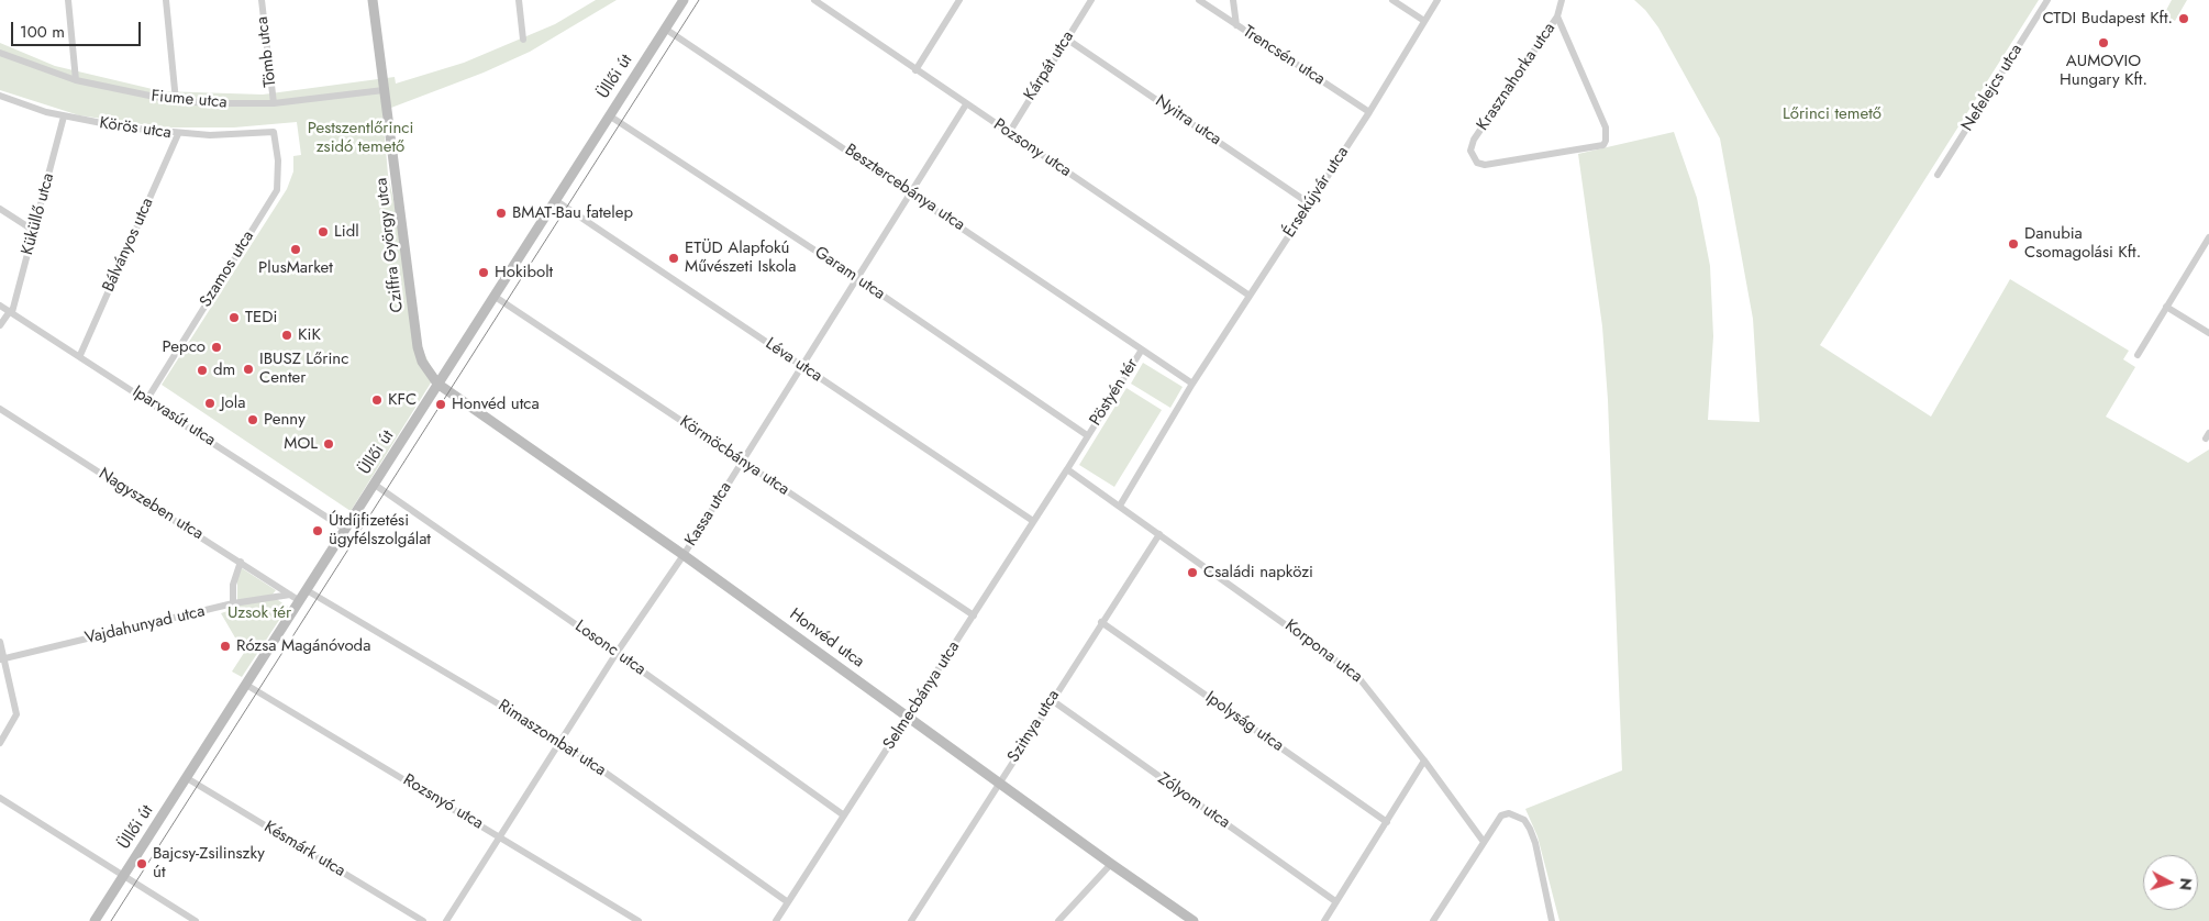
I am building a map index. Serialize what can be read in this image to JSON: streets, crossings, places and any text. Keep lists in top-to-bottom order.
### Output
{
  "streets": {
    "street": [
      "Tömb utca",
      "Trencsén utca",
      "Kárpát utca",
      "Üllői út",
      "Krasznahorka utca",
      "Nefelejcs utca",
      "Fiume utca",
      "Nyitra utca",
      "Körös utca",
      "Pozsony utca",
      "Besztercebánya utca",
      "Érsekújvár utca",
      "Küküllő utca",
      "Bálványos utca",
      "Cziffra György utca",
      "Szamos utca",
      "Garam utca",
      "Léva utca",
      "Pöstyén tér",
      "Iparvasút utca",
      "Körmöcbánya utca",
      "Nagyszeben utca",
      "Kassa utca",
      "Vajdahunyad utca",
      "Honvéd utca",
      "Losonc utca",
      "Korpona utca",
      "Selmecbánya utca",
      "Ipolyság utca",
      "Szitnya utca",
      "Rimaszombat utca",
      "Zólyom utca",
      "Rozsnyó utca",
      "Késmárk utca"
    ]
  },
  "crossings": [
    ["Tömb utca", "Fiume utca"],
    ["Trencsén utca", "Érsekújvár utca"],
    ["Kárpát utca", "Nyitra utca"],
    ["Kárpát utca", "Pozsony utca"],
    ["Üllői út", "Besztercebánya utca"],
    ["Üllői út", "Cziffra György utca"],
    ["Üllői út", "Garam utca"],
    ["Üllői út", "Léva utca"],
    ["Üllői út", "Iparvasút utca"],
    ["Üllői út", "Körmöcbánya utca"],
    ["Üllői út", "Nagyszeben utca"],
    ["Üllői út", "Honvéd utca"],
    ["Üllői út", "Losonc utca"],
    ["Üllői út", "Rimaszombat utca"],
    ["Üllői út", "Rozsnyó utca"],
    ["Üllői út", "Késmárk utca"],
    ["Fiume utca", "Cziffra György utca"],
    ["Nyitra utca", "Érsekújvár utca"],
    ["Körös utca", "Küküllő utca"],
    ["Körös utca", "Bálványos utca"],
    ["Körös utca", "Szamos utca"],
    ["Pozsony utca", "Érsekújvár utca"],
    ["Pozsony utca", "Kassa utca"],
    ["Besztercebánya utca", "Pöstyén tér"],
    ["Besztercebánya utca", "Kassa utca"],
    ["Érsekújvár utca", "Pöstyén tér"],
    ["Küküllő utca", "Iparvasút utca"],
    ["Bálványos utca", "Iparvasút utca"],
    ["Cziffra György utca", "Honvéd utca"],
    ["Szamos utca", "Iparvasút utca"],
    ["Garam utca", "Pöstyén tér"],
    ["Garam utca", "Kassa utca"],
    ["Léva utca", "Kassa utca"],
    ["Léva utca", "Selmecbánya utca"],
    ["Pöstyén tér", "Selmecbánya utca"],
    ["Körmöcbánya utca", "Kassa utca"],
    ["Körmöcbánya utca", "Selmecbánya utca"],
    ["Nagyszeben utca", "Vajdahunyad utca"],
    ["Kassa utca", "Honvéd utca"],
    ["Kassa utca", "Losonc utca"],
    ["Kassa utca", "Rimaszombat utca"],
    ["Kassa utca", "Rozsnyó utca"],
    ["Honvéd utca", "Selmecbánya utca"],
    ["Honvéd utca", "Szitnya utca"],
    ["Losonc utca", "Selmecbánya utca"],
    ["Korpona utca", "Szitnya utca"],
    ["Selmecbánya utca", "Rimaszombat utca"],
    ["Ipolyság utca", "Szitnya utca"],
    ["Szitnya utca", "Zólyom utca"]
  ],
  "parks": ["Lőrinci temető", "Pestszentlőrinci zsidó temető", "Uzsok tér"],
  "places": [
    "CTDI Budapest Kft.",
    "AUMOVIO Hungary Kft.",
    "BMAT-Bau fatelep",
    "Lidl",
    "Danubia Csomagolási Kft.",
    "PlusMarket",
    "ETÜD Alapfokú Művészeti Iskola",
    "Hokibolt",
    "TEDi",
    "KiK",
    "Pepco",
    "IBUSZ Lőrinc Center",
    "dm",
    "KFC",
    "Jola",
    "Honvéd utca",
    "Penny",
    "MOL",
    "Útdíjfizetési ügyfélszolgálat",
    "Családi napközi",
    "Rózsa Magánóvoda",
    "Bajcsy-Zsilinszky út"
  ],
  "scale_bar": "100 m",
  "north": "right"
}
